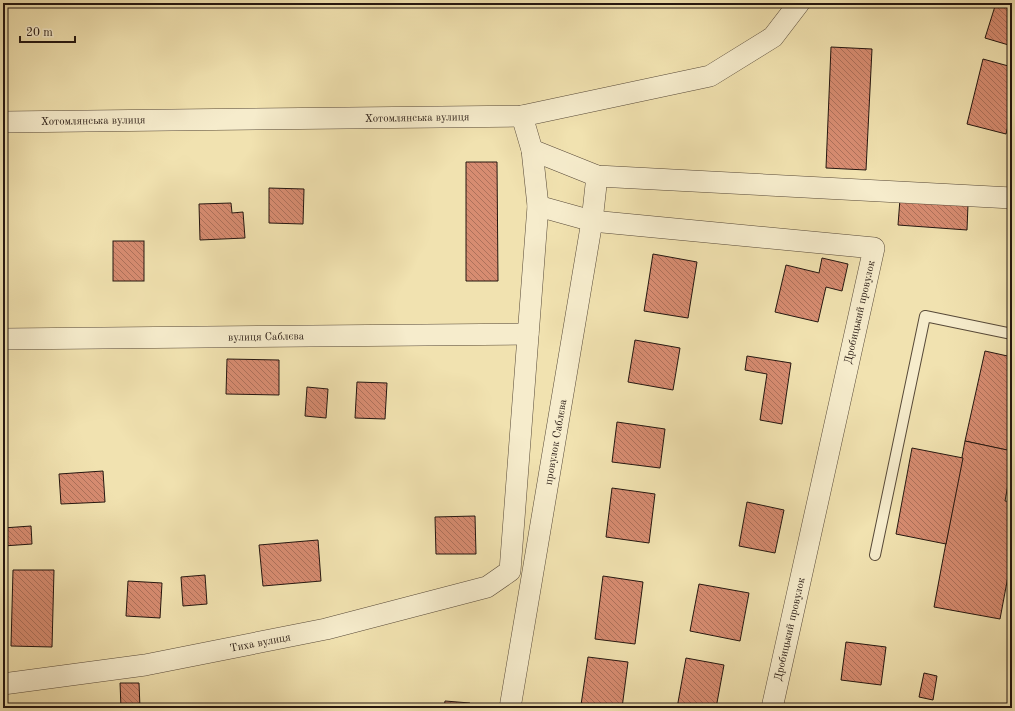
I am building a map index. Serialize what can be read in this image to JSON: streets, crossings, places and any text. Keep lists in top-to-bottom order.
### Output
{
  "streets": {
    "street": [
      "Хотомлянська вулиця",
      "Дробицький провулок",
      "вулиця Саблєва",
      "провулок Саблєва",
      "Тиха вулиця"
    ]
  },
  "crossings": [
    ["Дробицький провулок", "провулок Саблєва"],
    ["вулиця Саблєва", "Тиха вулиця"]
  ],
  "scale_bar": "20 m"
}
